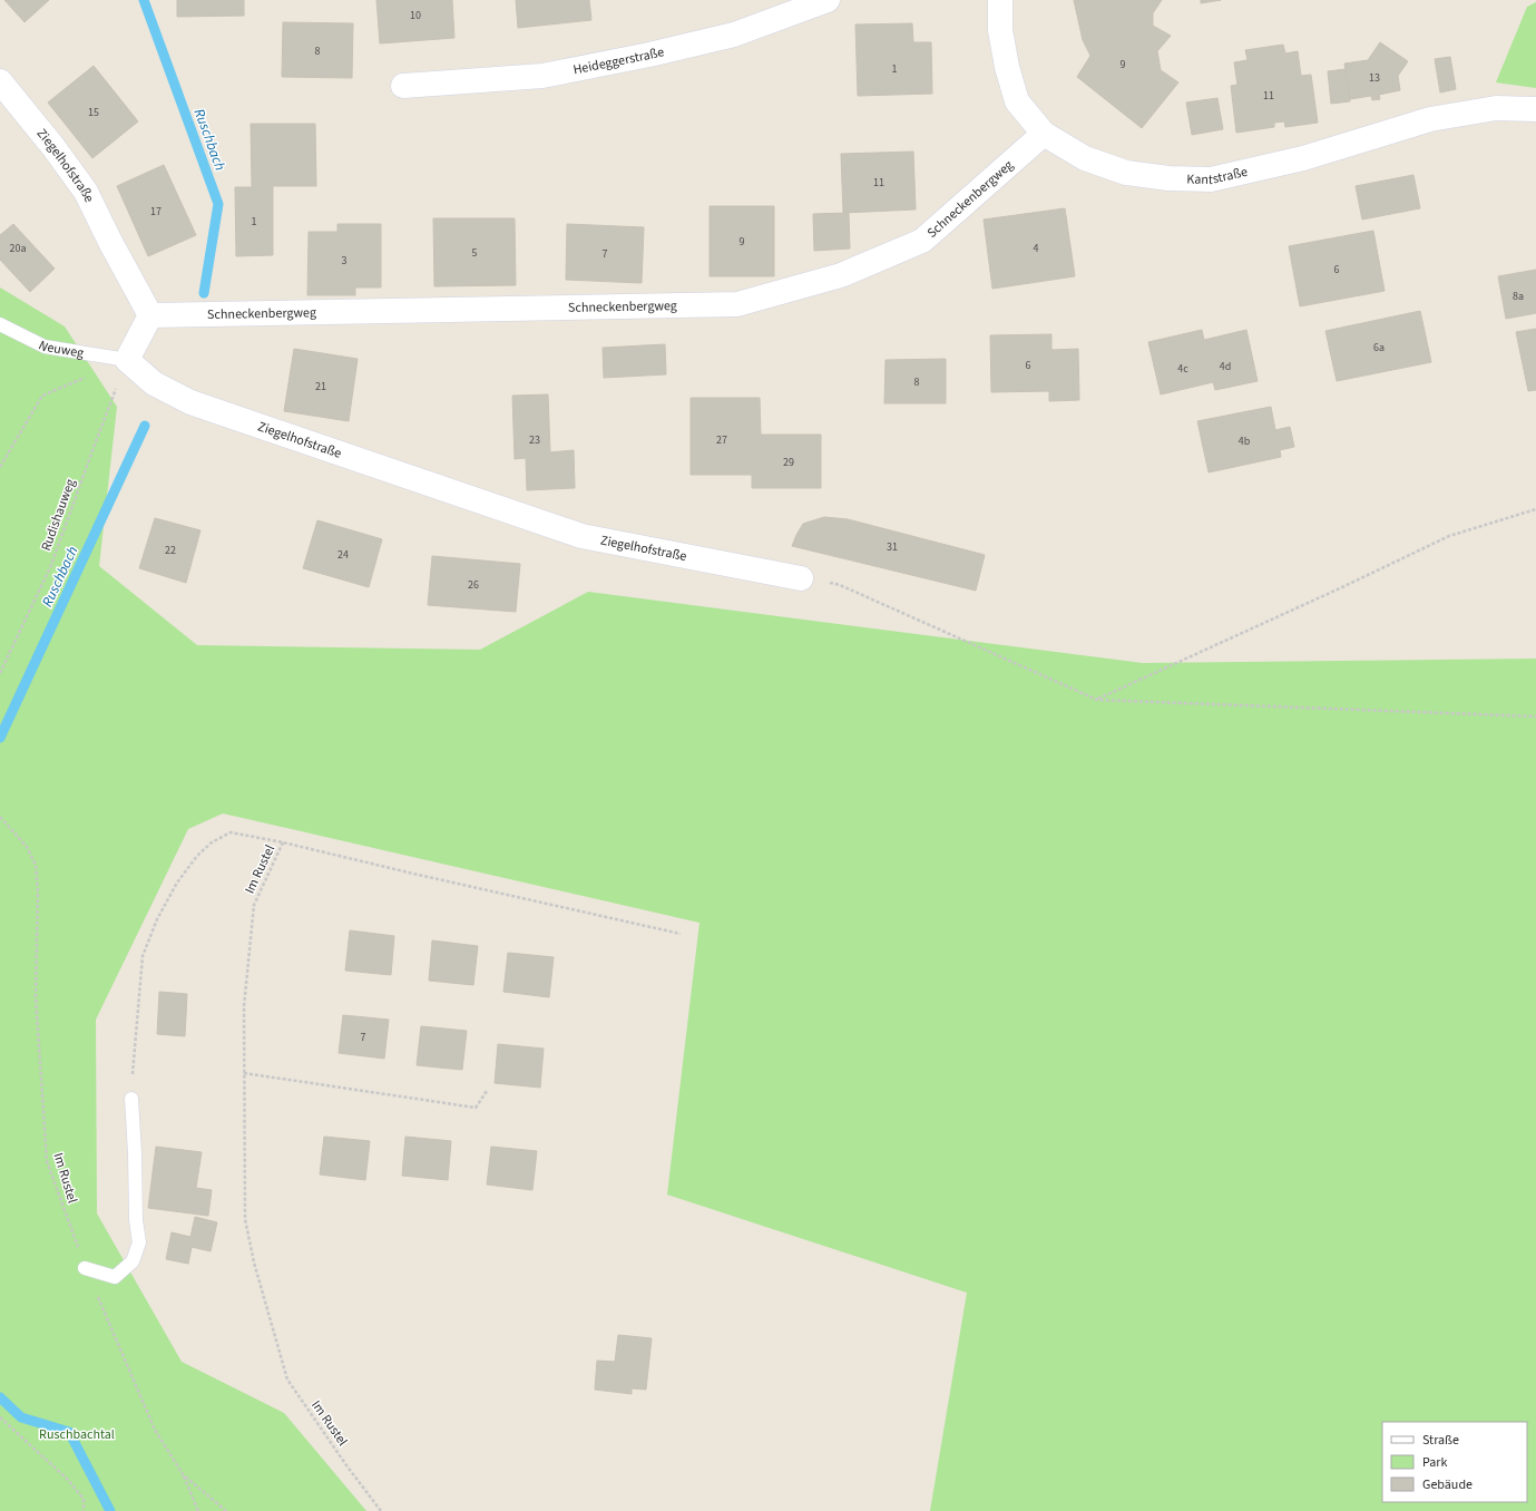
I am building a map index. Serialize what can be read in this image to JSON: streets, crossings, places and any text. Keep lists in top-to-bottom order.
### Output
{
  "streets": {
    "street": [
      "Heideggerstraße",
      "Ziegelhofstraße",
      "Kantstraße",
      "Schneckenbergweg"
    ],
    "lane": ["Neuweg"],
    "path": ["Rudishauweg", "Im Rustel"]
  },
  "crossings": [
    ["Ziegelhofstraße", "Schneckenbergweg"],
    ["Ziegelhofstraße", "Neuweg"],
    ["Ziegelhofstraße", "Rudishauweg"],
    ["Kantstraße", "Schneckenbergweg"],
    ["Neuweg", "Rudishauweg"]
  ],
  "water": ["Ruschbach"],
  "parks": ["Ruschbachtal"],
  "house_numbers": [
    "10",
    "8",
    "9",
    "1",
    "13",
    "11",
    "15",
    "11",
    "17",
    "1",
    "9",
    "20a",
    "4",
    "5",
    "7",
    "3",
    "6",
    "8a",
    "6a",
    "6",
    "4d",
    "4c",
    "8",
    "21",
    "23",
    "27",
    "4b",
    "29",
    "31",
    "22",
    "24",
    "26",
    "7"
  ],
  "legend": ["Straße", "Park", "Gebäude"]
}
